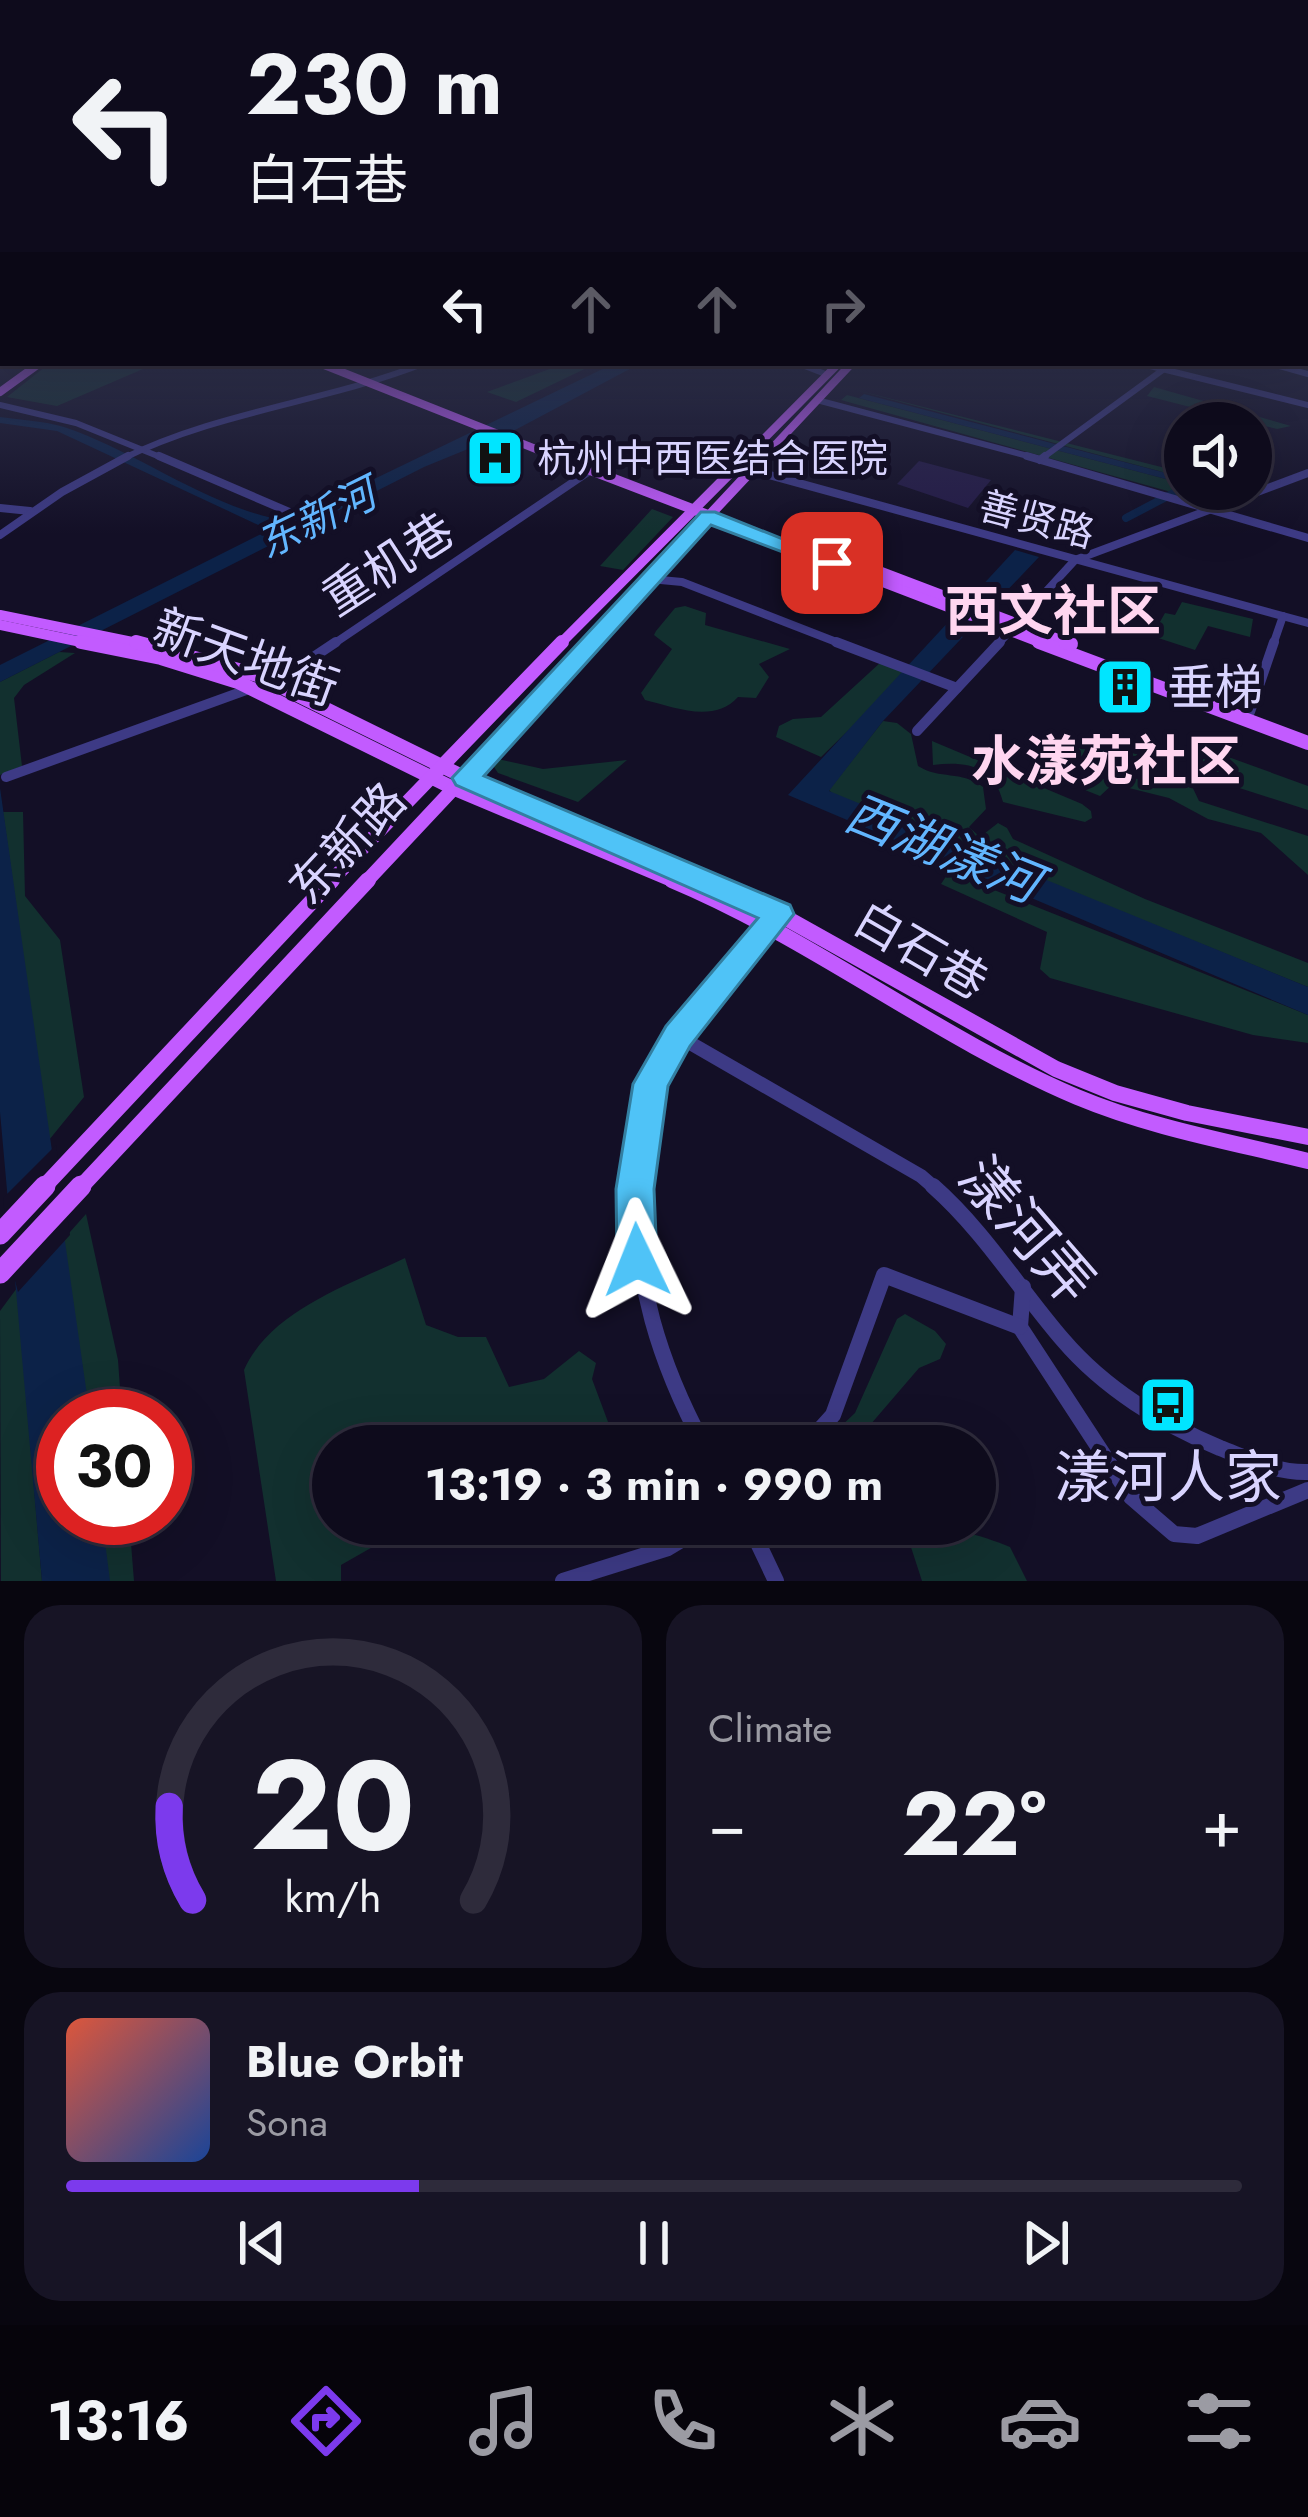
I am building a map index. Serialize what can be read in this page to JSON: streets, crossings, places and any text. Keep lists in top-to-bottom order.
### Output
{
  "streets": {
    "main road": ["新天地街", "东新路", "白石巷"],
    "street": ["善贤路", "重机巷", "漾河弄"]
  },
  "crossings": [
    ["善贤路", "东新路"],
    ["重机巷", "新天地街"],
    ["新天地街", "东新路"],
    ["新天地街", "白石巷"],
    ["东新路", "白石巷"]
  ],
  "districts": ["西文社区", "水漾苑社区"],
  "water": ["东新河", "西湖漾河"],
  "places": {
    "hospital": ["杭州中西医结合医院"],
    "building": ["垂梯"],
    "bus stop": ["漾河人家"]
  },
  "page": {
    "turn": ["230 m", "白石巷"],
    "limit": "30",
    "trip": "13:19 · 3 min · 990 m",
    "tile": "Climate",
    "heat": ["−", "22°", "+"],
    "song": ["Blue Orbit", "Sona"],
    "tabs": "13:16",
    "gauge": ["20", "km/h"]
  }
}
